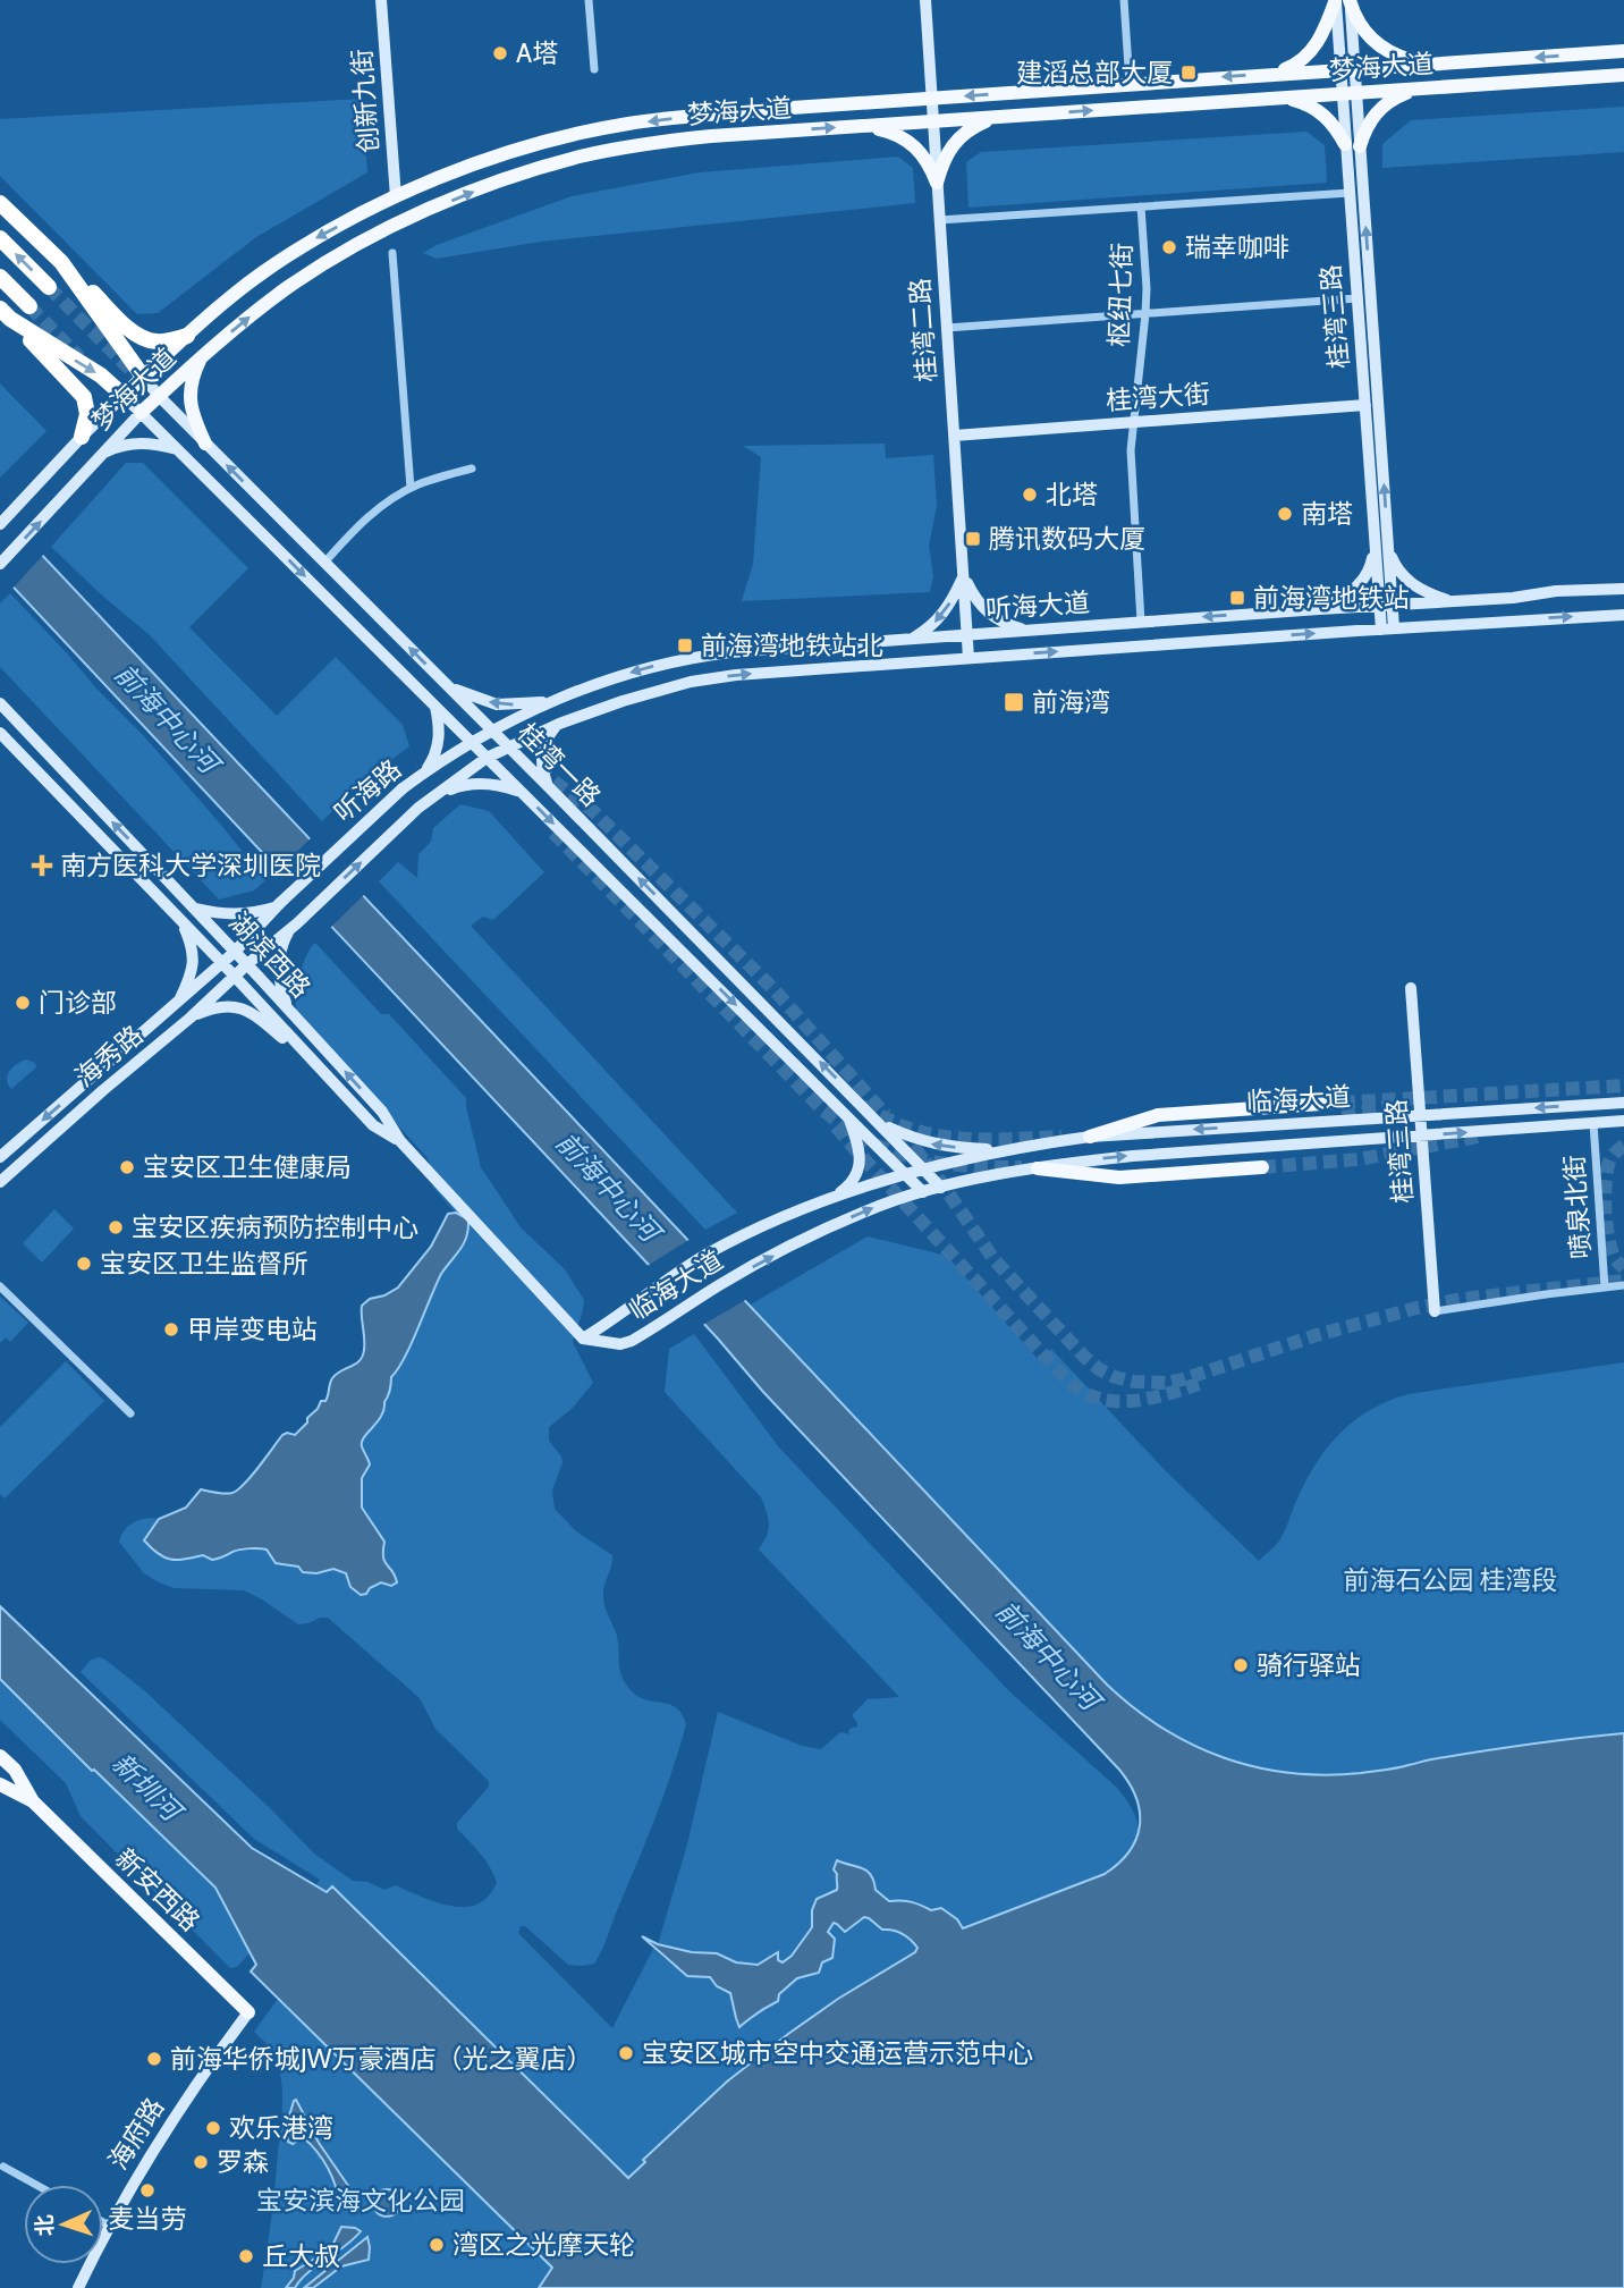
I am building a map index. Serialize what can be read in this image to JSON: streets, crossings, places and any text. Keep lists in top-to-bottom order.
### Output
{
  "streets": {
    "main road": [
      "梦海大道",
      "创新九街",
      "桂湾三路",
      "桂湾二路",
      "桂湾大街",
      "听海大道",
      "桂湾一路",
      "听海路",
      "湖滨西路",
      "海秀路",
      "临海大道",
      "新安西路",
      "海府路"
    ],
    "street": ["枢纽七街", "喷泉北街"]
  },
  "crossings": [
    ["梦海大道", "创新九街"],
    ["梦海大道", "桂湾三路"],
    ["梦海大道", "桂湾二路"],
    ["梦海大道", "桂湾一路"],
    ["枢纽七街", "桂湾大街"],
    ["枢纽七街", "听海大道"],
    ["桂湾三路", "桂湾大街"],
    ["桂湾三路", "听海大道"],
    ["桂湾三路", "临海大道"],
    ["桂湾二路", "桂湾大街"],
    ["桂湾二路", "听海大道"],
    ["听海大道", "桂湾一路"],
    ["听海大道", "听海路"],
    ["桂湾一路", "听海路"],
    ["桂湾一路", "临海大道"],
    ["听海路", "湖滨西路"],
    ["听海路", "海秀路"],
    ["湖滨西路", "海秀路"],
    ["湖滨西路", "临海大道"],
    ["临海大道", "喷泉北街"],
    ["新安西路", "海府路"]
  ],
  "water": ["前海中心河", "新圳河"],
  "parks": ["前海石公园 桂湾段", "宝安滨海文化公园"],
  "places": {
    "other": [
      "A塔",
      "瑞幸咖啡",
      "北塔",
      "南塔",
      "门诊部",
      "宝安区卫生健康局",
      "宝安区疾病预防控制中心",
      "宝安区卫生监督所",
      "甲岸变电站",
      "骑行驿站",
      "宝安区城市空中交通运营示范中心",
      "前海华侨城JW万豪酒店（光之翼店）",
      "欢乐港湾",
      "罗森",
      "麦当劳",
      "湾区之光摩天轮",
      "丘大叔"
    ],
    "transit": [
      "建滔总部大厦",
      "腾讯数码大厦",
      "前海湾地铁站",
      "前海湾地铁站北",
      "前海湾"
    ],
    "health": ["南方医科大学深圳医院"]
  },
  "north": "left"
}
